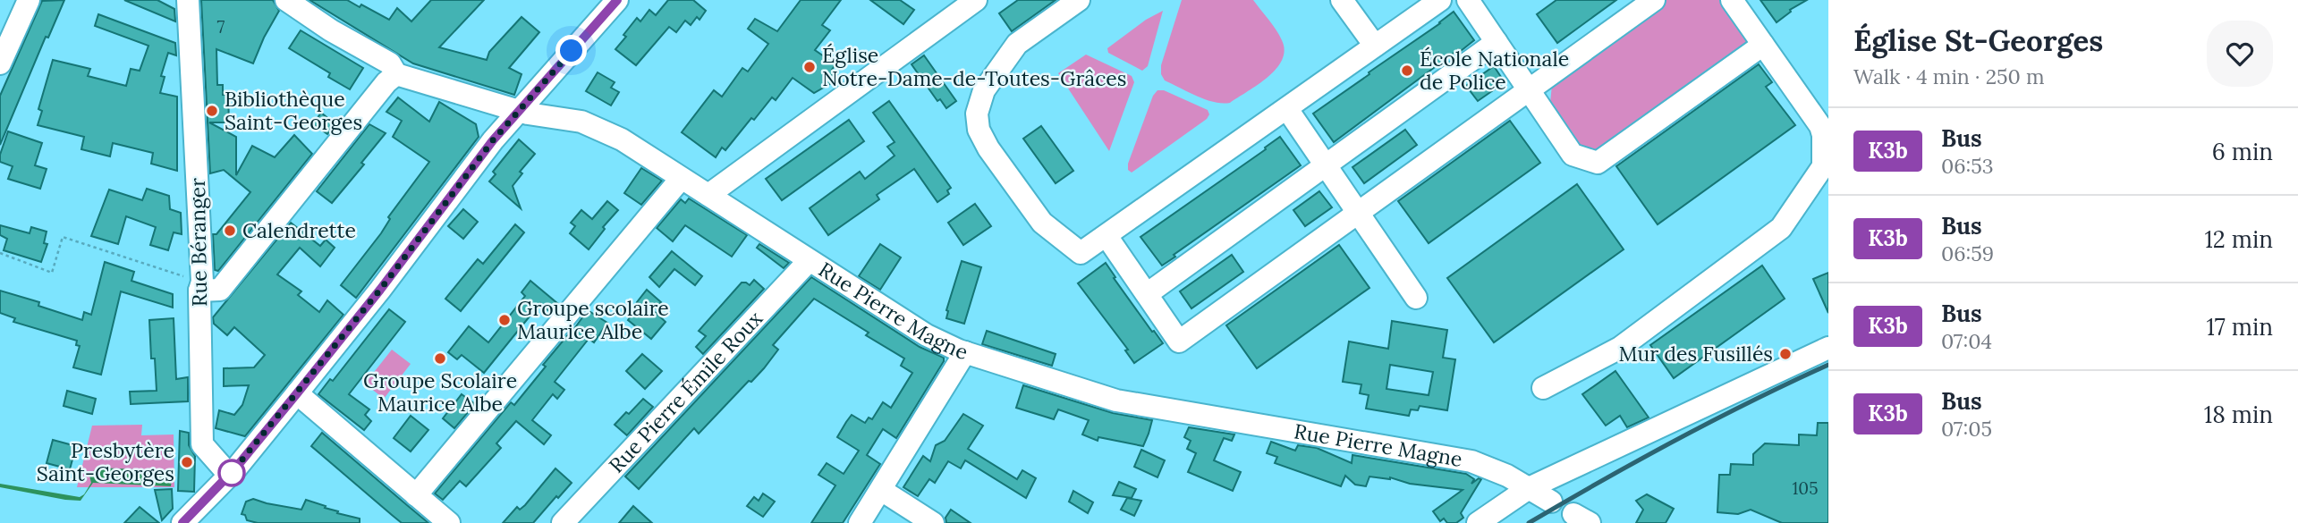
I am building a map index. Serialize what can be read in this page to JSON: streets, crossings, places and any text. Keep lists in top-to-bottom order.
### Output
{
  "streets": {
    "street": ["Rue Béranger", "Rue Pierre Magne", "Rue Pierre Émile Roux"]
  },
  "crossings": [
    ["Rue Pierre Magne", "Rue Pierre Émile Roux"]
  ],
  "places": [
    "Église Notre-Dame-de-Toutes-Grâces",
    "École Nationale de Police",
    "Bibliothèque Saint-Georges",
    "Calendrette",
    "Groupe scolaire Maurice Albe",
    "Mur des Fusillés",
    "Groupe Scolaire Maurice Albe",
    "Presbytère Saint-Georges"
  ],
  "lines": ["bus line K3b"],
  "house_numbers": ["7", "105"],
  "page": {
    "heading": ["Église St-Georges", "Walk · 4 min · 250 m"],
    "list": [
      {
        "mark": "K3b",
        "name": "Bus",
        "note": "06:53",
        "value": "6 min"
      },
      {
        "mark": "K3b",
        "name": "Bus",
        "note": "06:59",
        "value": "12 min"
      },
      {
        "mark": "K3b",
        "name": "Bus",
        "note": "07:04",
        "value": "17 min"
      },
      {
        "mark": "K3b",
        "name": "Bus",
        "note": "07:05",
        "value": "18 min"
      }
    ]
  }
}
